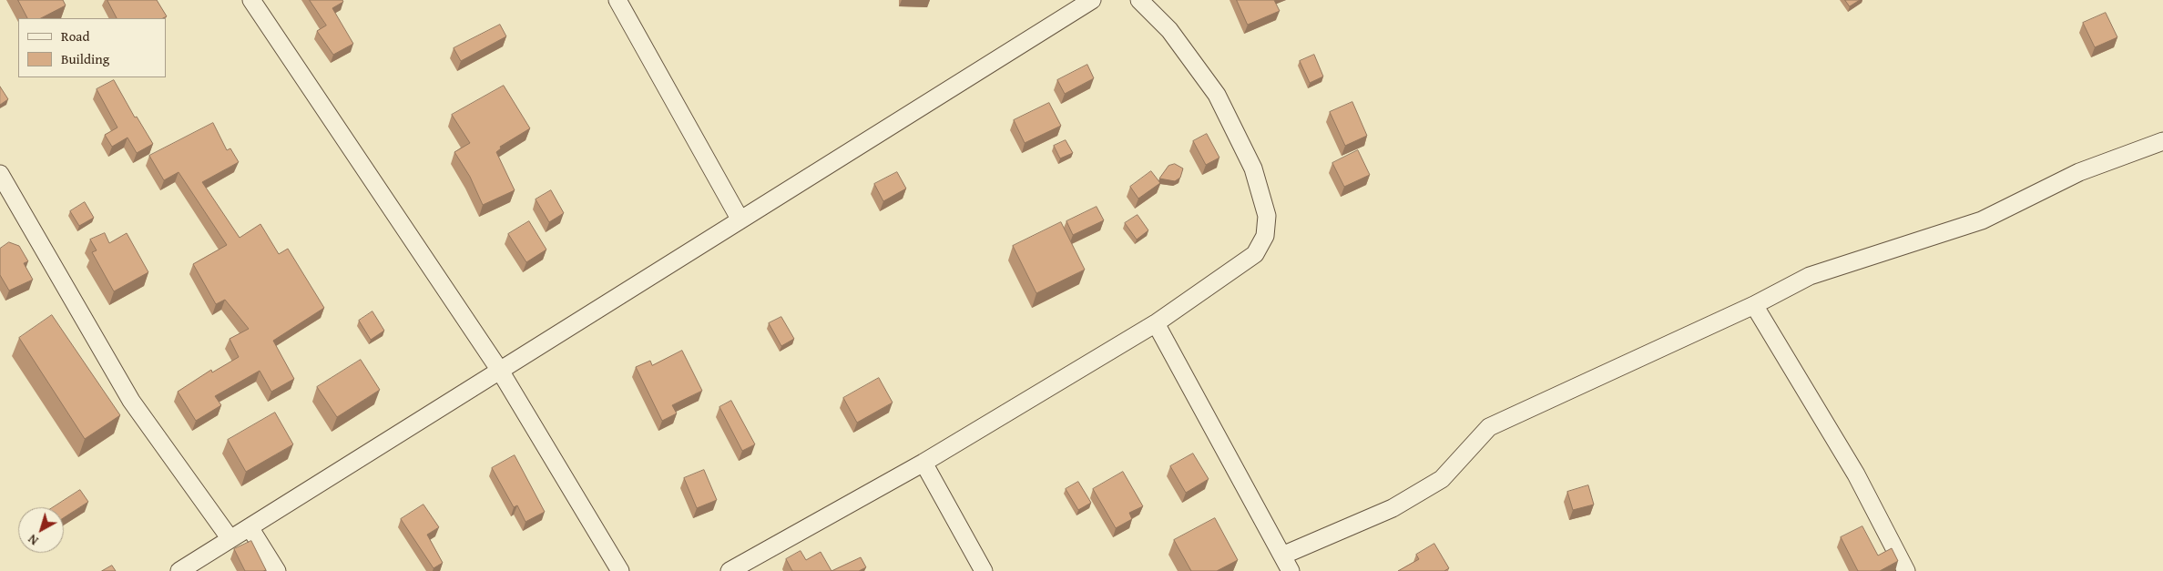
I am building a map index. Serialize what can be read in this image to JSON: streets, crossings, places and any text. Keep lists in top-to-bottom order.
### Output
{
  "legend": ["Road", "Building"],
  "north": "bottom left"
}
